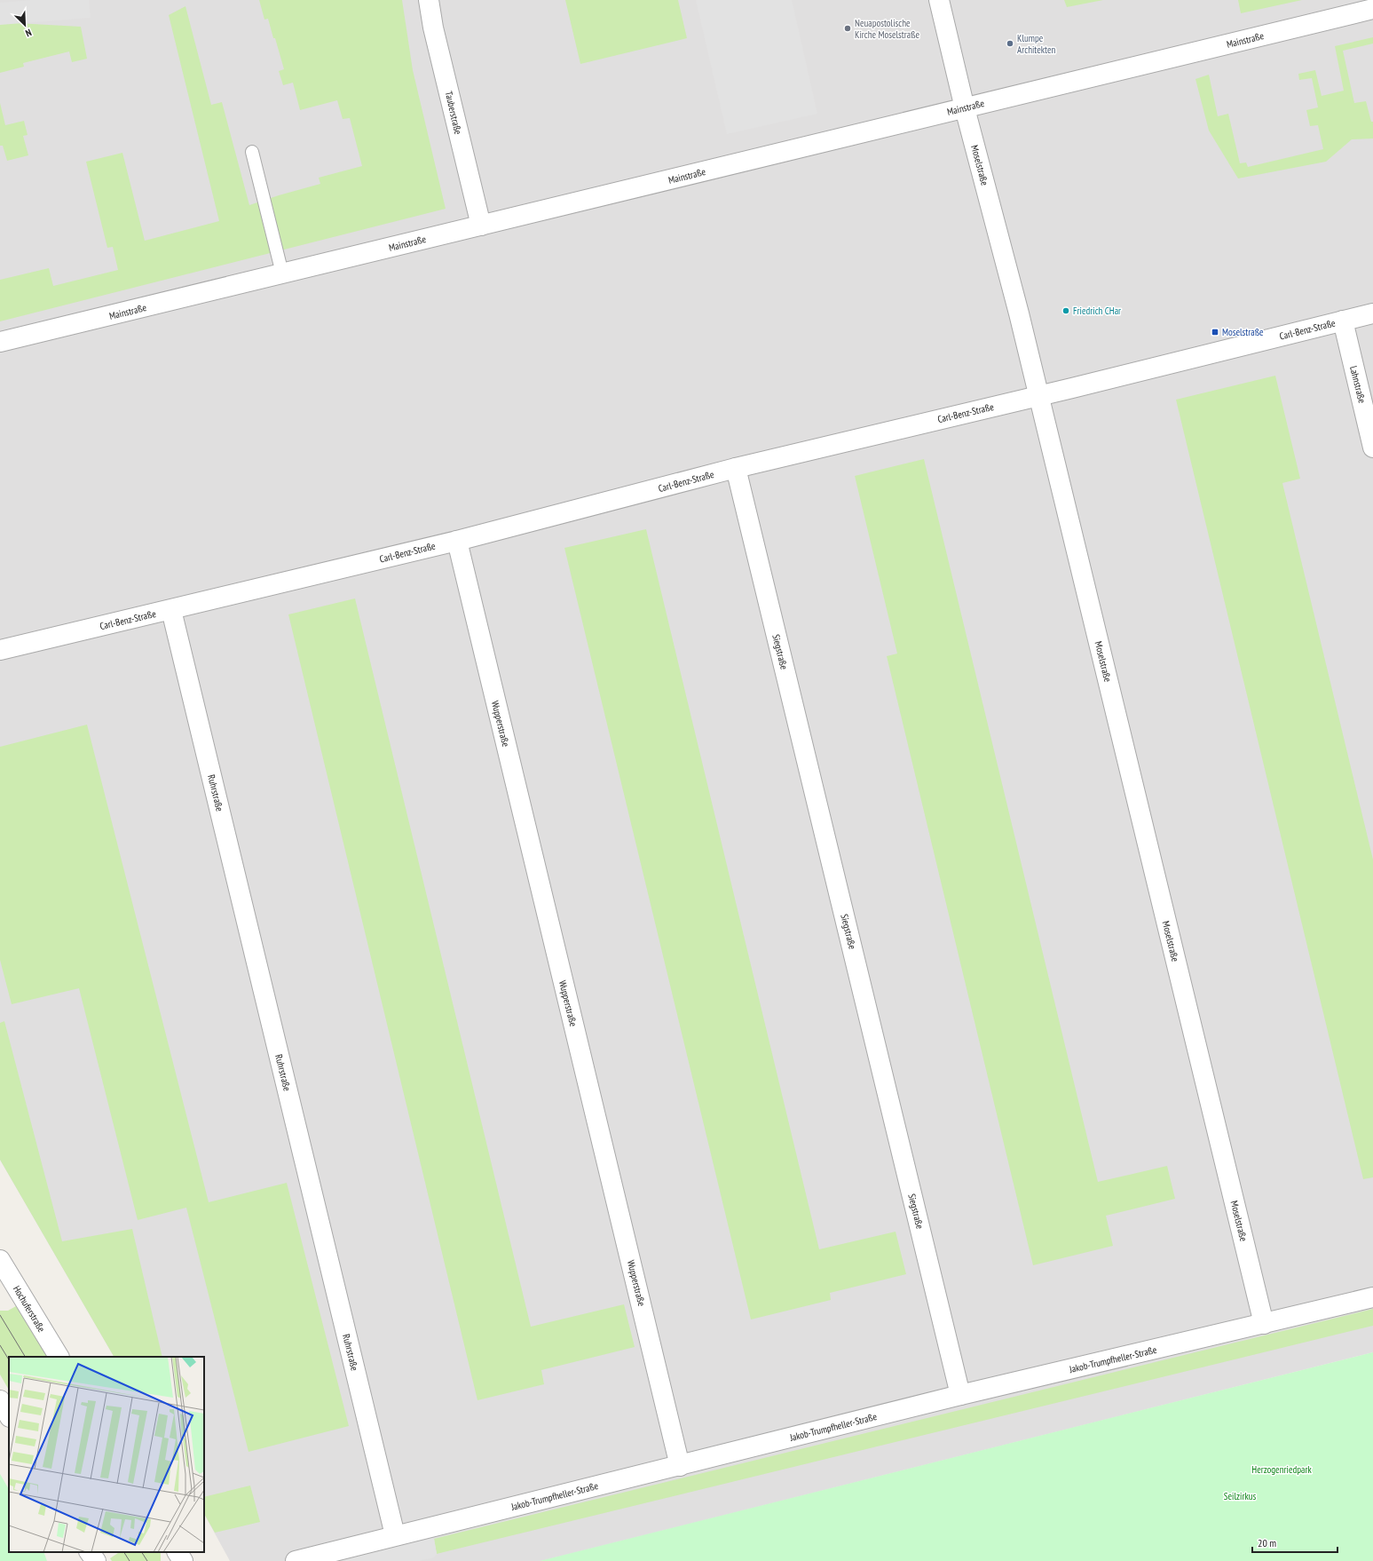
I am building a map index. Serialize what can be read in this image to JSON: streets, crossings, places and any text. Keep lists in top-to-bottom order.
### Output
{
  "streets": {
    "street": [
      "Mainstraße",
      "Tauberstraße",
      "Moselstraße",
      "Carl-Benz-Straße",
      "Lahnstraße",
      "Siegstraße",
      "Wupperstraße",
      "Ruhrstraße",
      "Hochuferstraße",
      "Jakob-Trumpfheller-Straße"
    ]
  },
  "crossings": [
    ["Mainstraße", "Tauberstraße"],
    ["Mainstraße", "Moselstraße"],
    ["Moselstraße", "Carl-Benz-Straße"],
    ["Moselstraße", "Jakob-Trumpfheller-Straße"],
    ["Carl-Benz-Straße", "Lahnstraße"],
    ["Carl-Benz-Straße", "Siegstraße"],
    ["Carl-Benz-Straße", "Wupperstraße"],
    ["Carl-Benz-Straße", "Ruhrstraße"],
    ["Siegstraße", "Jakob-Trumpfheller-Straße"],
    ["Wupperstraße", "Jakob-Trumpfheller-Straße"],
    ["Ruhrstraße", "Jakob-Trumpfheller-Straße"]
  ],
  "parks": ["Herzogenriedpark", "Seilzirkus"],
  "places": {
    "other": ["Neuapostolische Kirche Moselstraße", "Klumpe Architekten", "Friedrich CHar"],
    "transit": ["Moselstraße"]
  },
  "scale_bar": "20 m",
  "north": "bottom right"
}
